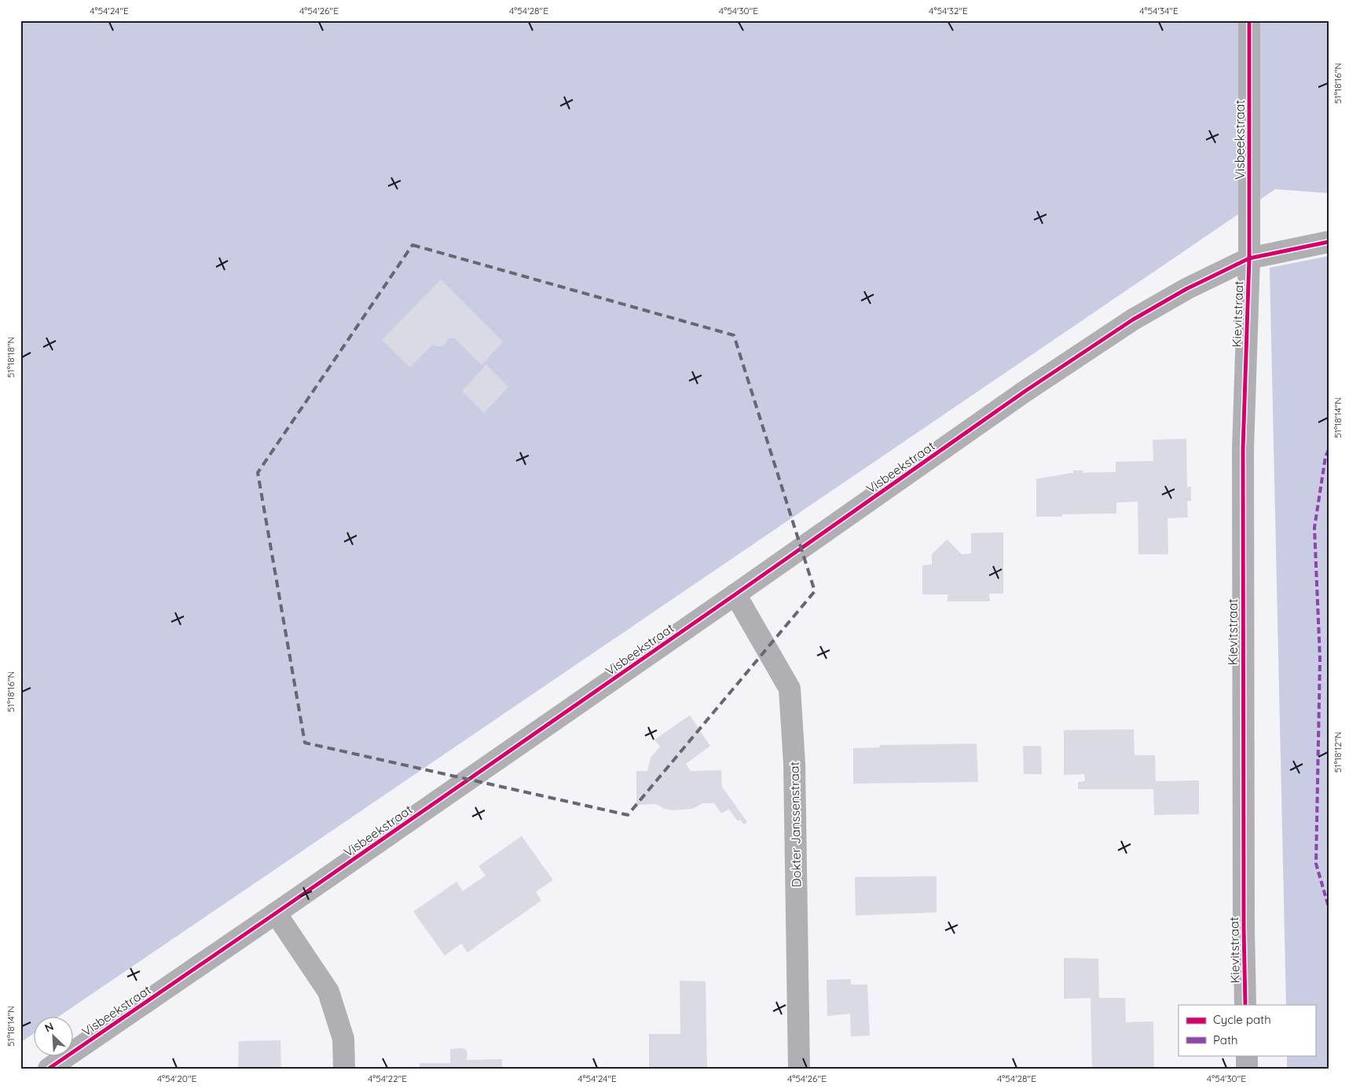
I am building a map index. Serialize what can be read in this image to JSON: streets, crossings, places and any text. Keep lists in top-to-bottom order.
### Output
{
  "streets": {
    "street": ["Visbeekstraat", "Kievitstraat", "Dokter Janssenstraat"]
  },
  "crossings": [
    ["Visbeekstraat", "Kievitstraat"],
    ["Visbeekstraat", "Dokter Janssenstraat"]
  ],
  "legend": ["Cycle path", "Path"],
  "north": "top left",
  "coordinates": [
    "4°54'24\"E",
    "4°54'26\"E",
    "4°54'28\"E",
    "4°54'30\"E",
    "4°54'32\"E",
    "4°54'34\"E",
    "51°18'16\"N",
    "51°18'18\"N",
    "51°18'14\"N",
    "51°18'12\"N",
    "4°54'20\"E",
    "4°54'22\"E"
  ]
}
